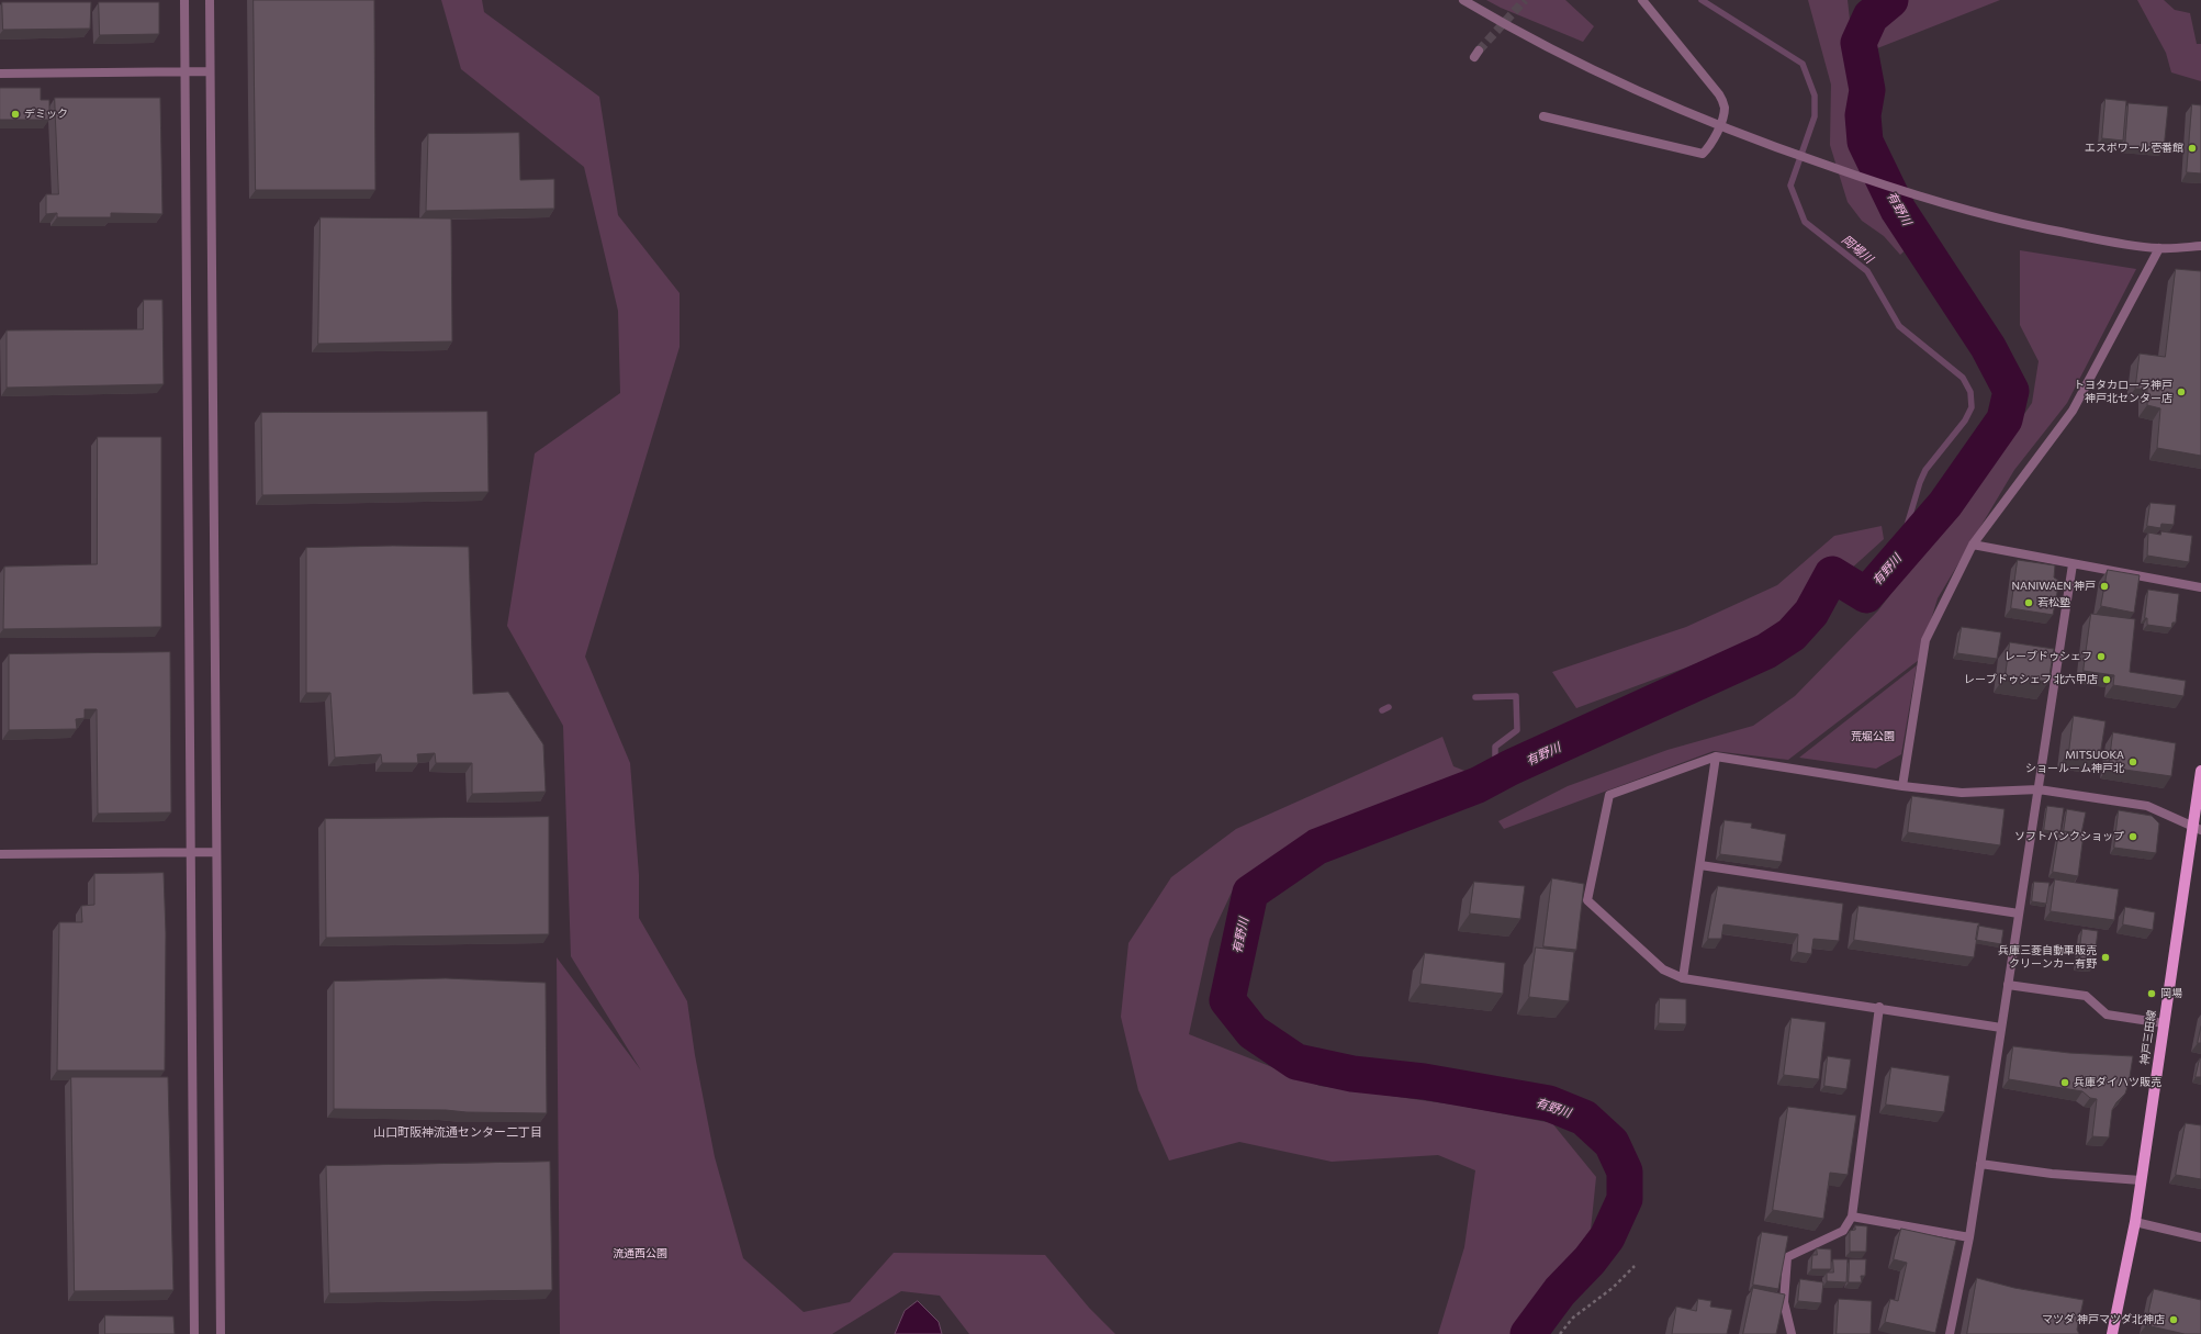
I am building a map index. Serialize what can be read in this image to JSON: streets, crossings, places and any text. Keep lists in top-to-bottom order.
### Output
{
  "streets": {
    "main road": ["神戸三田線"]
  },
  "districts": ["山口町阪神流通センター二丁目"],
  "water": ["有野川", "岡場川"],
  "parks": ["荒堀公園", "流通西公園"],
  "places": [
    "デミック",
    "エスポワール壱番館",
    "トヨタカローラ神戸 神戸北センター店",
    "NANIWAEN 神戸",
    "若松塾",
    "レーブドゥシェフ",
    "レーブドゥシェフ 北六甲店",
    "MITSUOKA ショールーム神戸北",
    "ソフトバンクショップ",
    "兵庫三菱自動車販売 クリーンカー有野",
    "岡場",
    "兵庫ダイハツ販売",
    "マツダ 神戸マツダ北神店"
  ]
}
